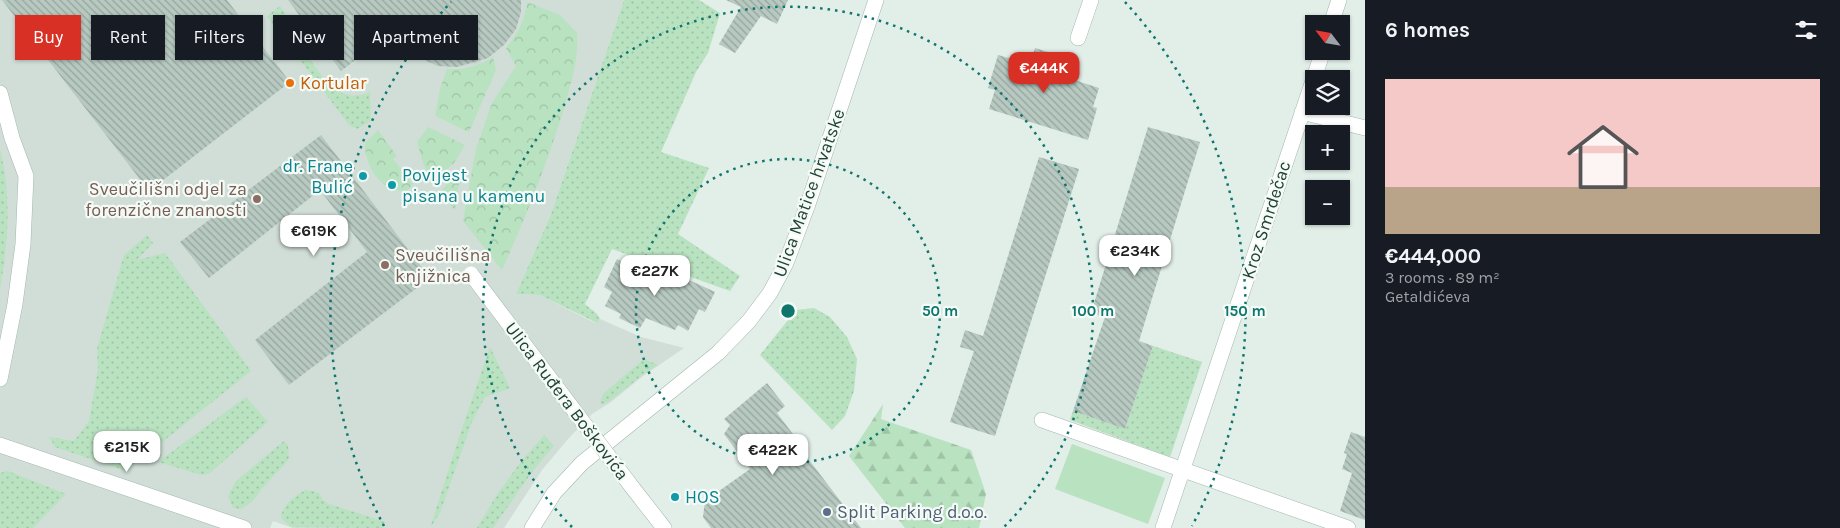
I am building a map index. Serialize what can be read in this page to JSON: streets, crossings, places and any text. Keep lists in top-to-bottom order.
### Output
{
  "streets": {
    "street": ["Ulica Matice hrvatske", "Kroz Smrdečac", "Ulica Ruđera Boškovića"]
  },
  "places": [
    "Kortular",
    "dr. Frane Bulić",
    "Povijest pisana u kamenu",
    "Sveučilišni odjel za forenzične znanosti",
    "Sveučilišna knjižnica",
    "HOS",
    "Split Parking d.o.o."
  ],
  "north": "top left",
  "page": {
    "heading": "6 homes",
    "map_buttons": ["+", "−"],
    "chip": [
      "Buy",
      "Rent",
      "Filters",
      "New",
      "Apartment"
    ],
    "price": [
      "€444K",
      "€619K",
      "€234K",
      "€227K",
      "€215K",
      "€422K"
    ],
    "list": [
      {
        "name": "€444,000",
        "note": "3 rooms · 89 m² · Getaldićeva"
      }
    ]
  },
  "rings": ["50 m", "100 m", "150 m"]
}
